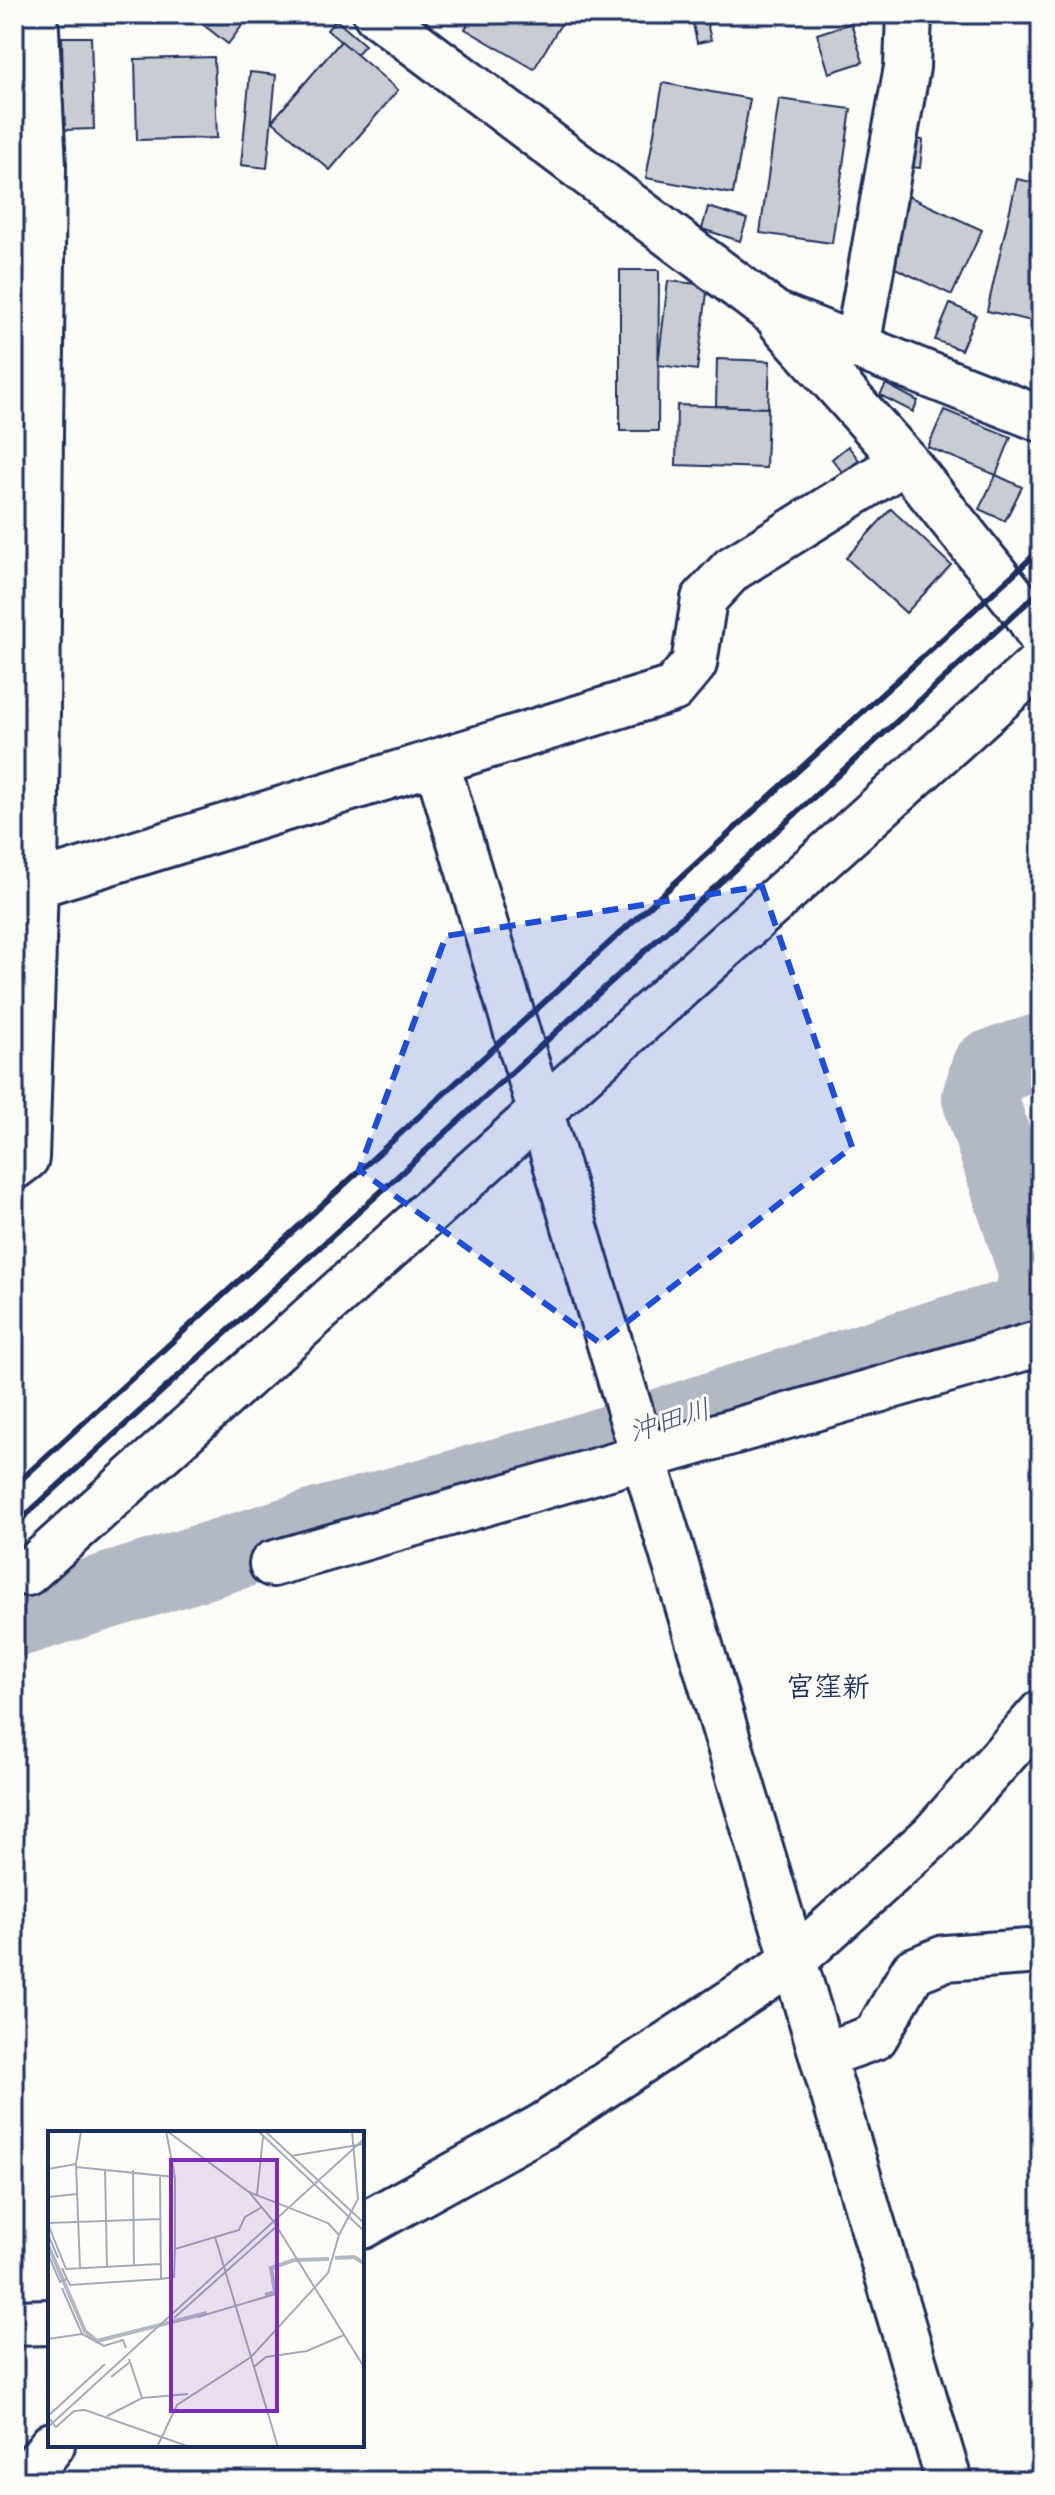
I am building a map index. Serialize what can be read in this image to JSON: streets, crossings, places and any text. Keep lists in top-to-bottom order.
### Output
{
  "districts": ["宮窪新"],
  "water": ["沖田川"]
}
